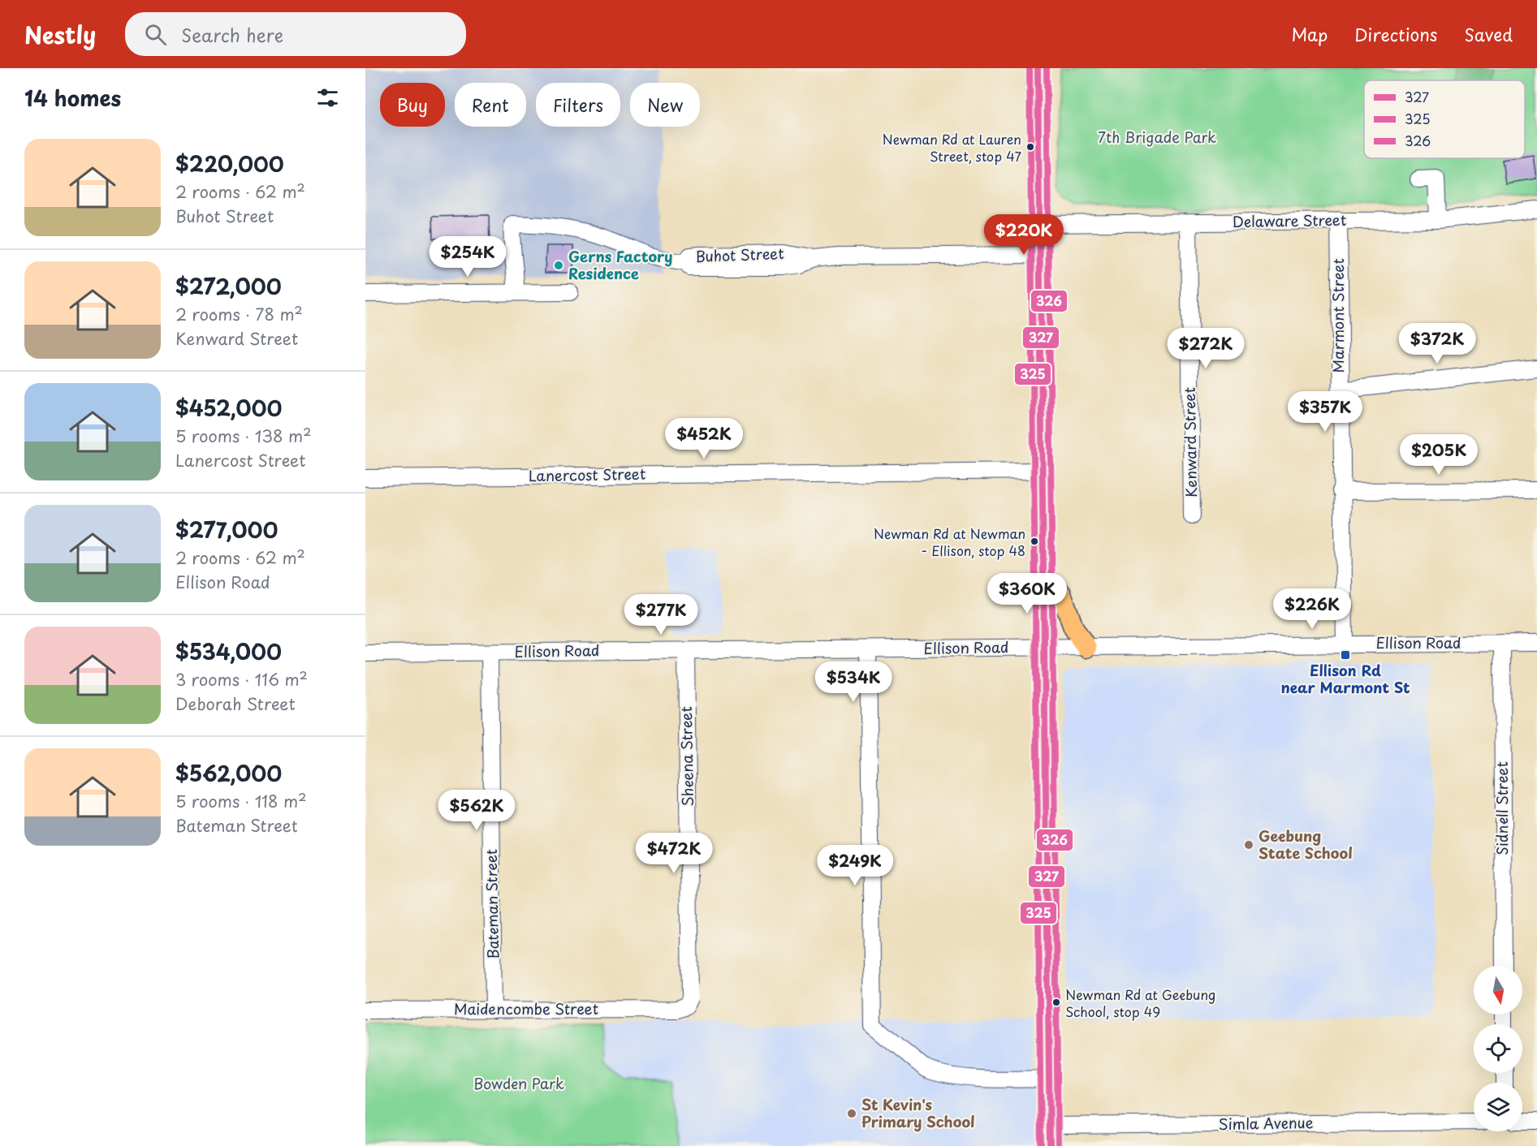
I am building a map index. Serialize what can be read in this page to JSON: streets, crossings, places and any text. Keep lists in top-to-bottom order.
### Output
{
  "streets": {
    "street": [
      "Delaware Street",
      "Buhot Street",
      "Marmont Street",
      "Kenward Street",
      "Lanercost Street",
      "Ellison Road",
      "Sheena Street",
      "Sidnell Street",
      "Bateman Street",
      "Maidencombe Street",
      "Simla Avenue"
    ]
  },
  "crossings": [
    ["Delaware Street", "Marmont Street"],
    ["Delaware Street", "Kenward Street"],
    ["Marmont Street", "Ellison Road"],
    ["Ellison Road", "Sheena Street"],
    ["Ellison Road", "Sidnell Street"],
    ["Ellison Road", "Bateman Street"],
    ["Sheena Street", "Maidencombe Street"],
    ["Bateman Street", "Maidencombe Street"]
  ],
  "parks": ["7th Brigade Park", "Bowden Park"],
  "places": {
    "other": [
      "Newman Rd at Lauren Street, stop 47",
      "Gerns Factory Residence",
      "Newman Rd at Newman - Ellison, stop 48",
      "Geebung State School",
      "Newman Rd at Geebung School, stop 49",
      "St Kevin's Primary School"
    ],
    "transit": ["Ellison Rd near Marmont St"]
  },
  "lines": ["transit line 327", "transit line 325", "transit line 326"],
  "legend": ["327", "325", "326"],
  "north": "bottom",
  "page": {
    "header": "Nestly",
    "search": "Search here",
    "nav": ["Map", "Directions", "Saved"],
    "heading": "14 homes",
    "chip": [
      "Buy",
      "Rent",
      "Filters",
      "New"
    ],
    "list": [
      {
        "name": "$220,000",
        "note": "2 rooms · 62 m² · Buhot Street"
      },
      {
        "name": "$272,000",
        "note": "2 rooms · 78 m² · Kenward Street"
      },
      {
        "name": "$452,000",
        "note": "5 rooms · 138 m² · Lanercost Street"
      },
      {
        "name": "$277,000",
        "note": "2 rooms · 62 m² · Ellison Road"
      },
      {
        "name": "$534,000",
        "note": "3 rooms · 116 m² · Deborah Street"
      },
      {
        "name": "$562,000",
        "note": "5 rooms · 118 m² · Bateman Street"
      }
    ],
    "price": [
      "$220K",
      "$254K",
      "$372K",
      "$272K",
      "$357K",
      "$452K",
      "$205K",
      "$360K",
      "$226K",
      "$277K",
      "$534K",
      "$562K",
      "$472K",
      "$249K"
    ]
  }
}
